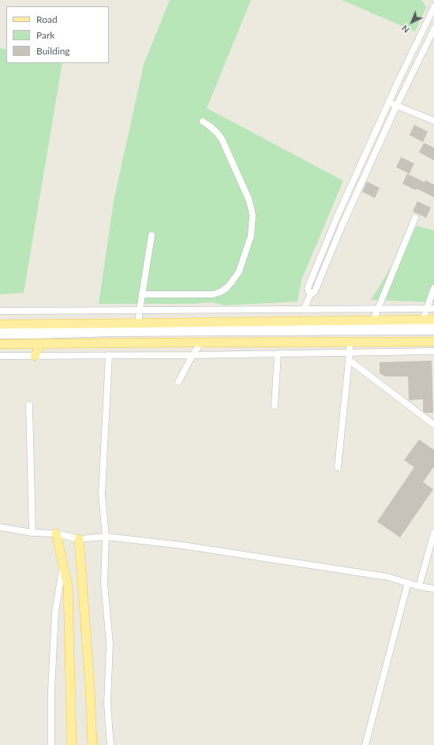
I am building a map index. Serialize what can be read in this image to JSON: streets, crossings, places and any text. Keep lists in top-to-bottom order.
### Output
{
  "legend": ["Road", "Park", "Building"],
  "north": "bottom left"
}
